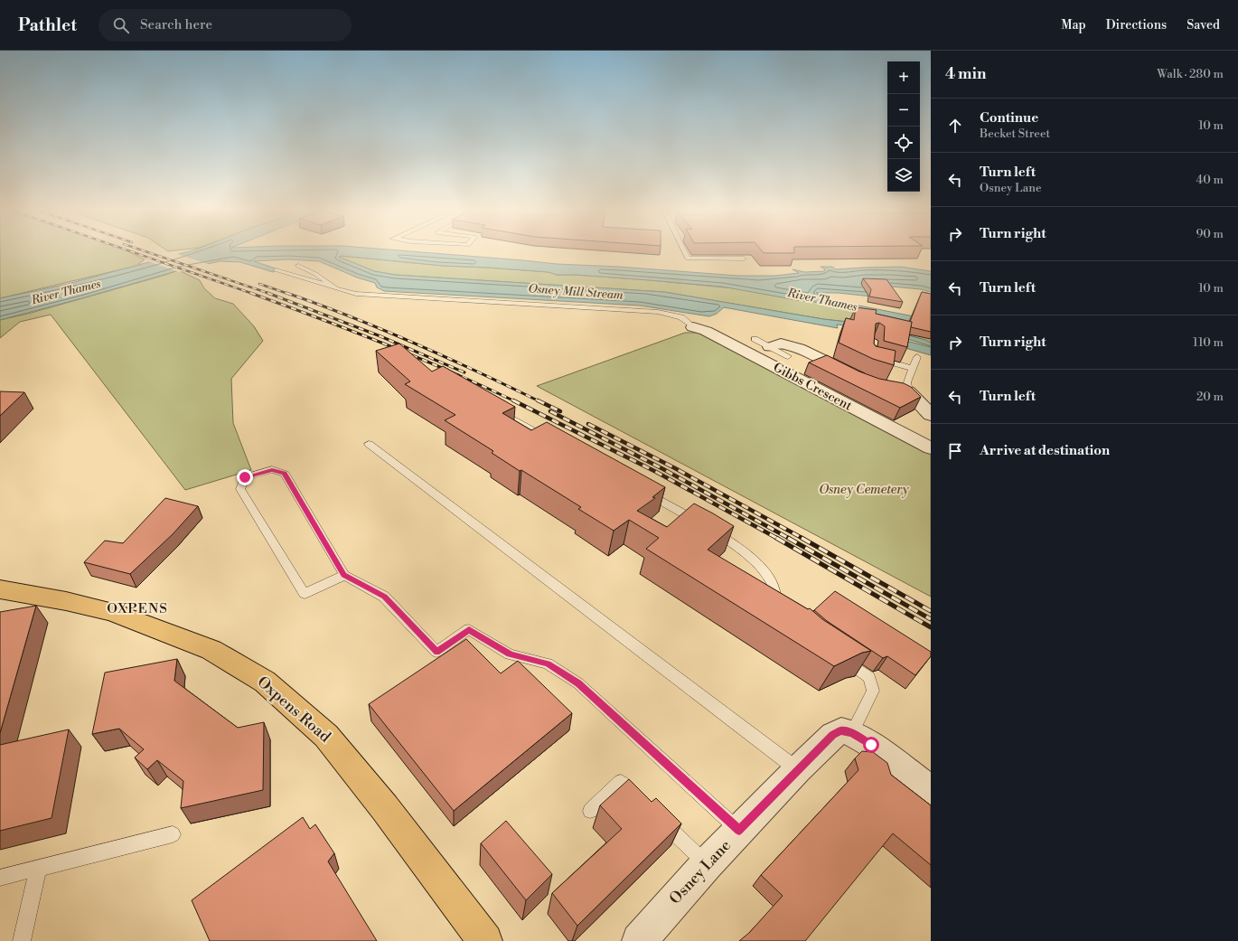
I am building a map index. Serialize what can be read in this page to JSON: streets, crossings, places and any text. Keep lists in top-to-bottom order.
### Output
{
  "streets": {
    "main road": ["Oxpens Road"],
    "street": ["Gibbs Crescent", "Osney Lane"]
  },
  "districts": ["OXPENS"],
  "water": ["River Thames", "Osney Mill Stream"],
  "parks": ["Osney Cemetery"],
  "page": {
    "header": "Pathlet",
    "search": "Search here",
    "nav": ["Map", "Directions", "Saved"],
    "heading": ["4 min", "Walk · 280 m"],
    "map_buttons": ["+", "−"],
    "list": [
      ["Continue", "Becket Street", "10 m"],
      ["Turn left", "Osney Lane", "40 m"],
      ["Turn right", "90 m"],
      ["Turn left", "10 m"],
      ["Turn right", "110 m"],
      ["Turn left", "20 m"],
      "Arrive at destination"
    ]
  }
}
